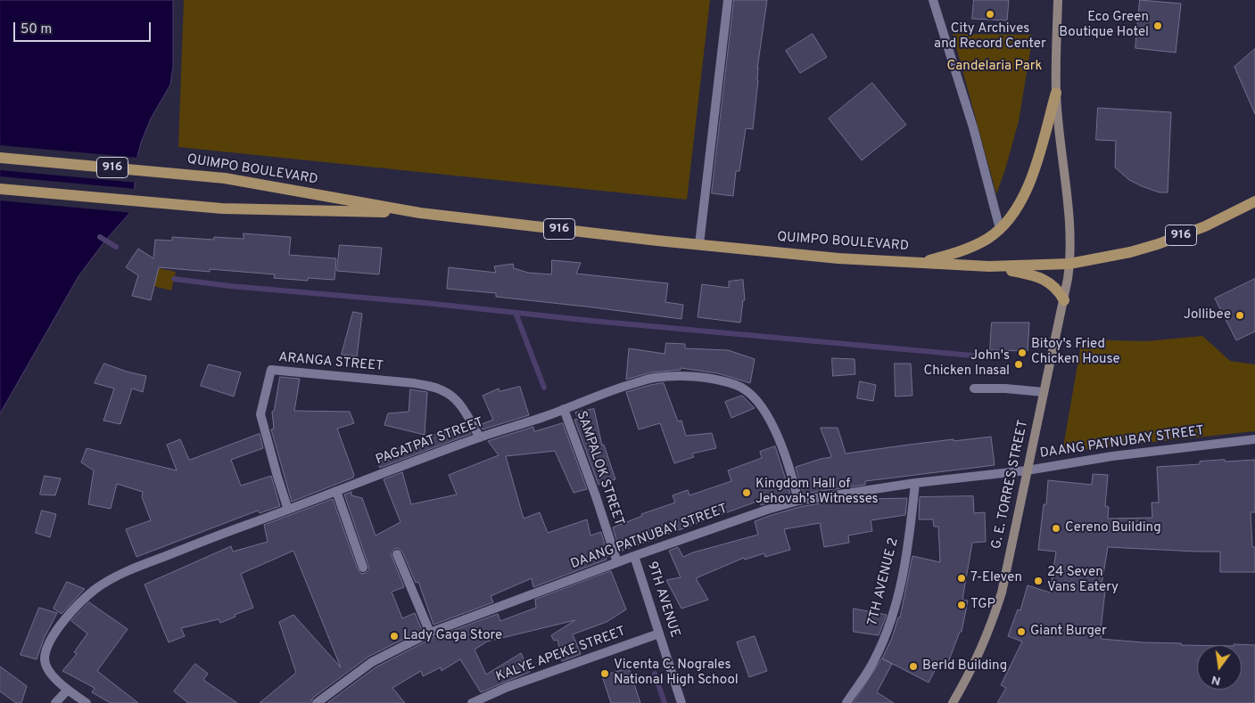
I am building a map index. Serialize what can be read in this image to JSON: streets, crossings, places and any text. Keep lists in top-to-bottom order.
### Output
{
  "streets": {
    "main road": ["916", "QUIMPO BOULEVARD", "G. E. TORRES STREET"],
    "street": [
      "ARANGA STREET",
      "PAGATPAT STREET",
      "DAANG PATNUBAY STREET",
      "SAMPALOK STREET",
      "7TH AVENUE 2",
      "9TH AVENUE",
      "KALYE APEKE STREET"
    ]
  },
  "crossings": [
    ["QUIMPO BOULEVARD", "G. E. TORRES STREET"],
    ["ARANGA STREET", "PAGATPAT STREET"],
    ["PAGATPAT STREET", "DAANG PATNUBAY STREET"],
    ["PAGATPAT STREET", "SAMPALOK STREET"],
    ["DAANG PATNUBAY STREET", "SAMPALOK STREET"],
    ["DAANG PATNUBAY STREET", "G. E. TORRES STREET"],
    ["DAANG PATNUBAY STREET", "7TH AVENUE 2"],
    ["DAANG PATNUBAY STREET", "9TH AVENUE"],
    ["9TH AVENUE", "KALYE APEKE STREET"]
  ],
  "parks": ["Candelaria Park"],
  "places": [
    "City Archives and Record Center",
    "Eco Green Boutique Hotel",
    "Jollibee",
    "Bitoy's Fried Chicken House",
    "John's Chicken Inasal",
    "Kingdom Hall of Jehovah's Witnesses",
    "Cereno Building",
    "7-Eleven",
    "24 Seven Vans Eatery",
    "TGP",
    "Giant Burger",
    "Lady Gaga Store",
    "Berld Building",
    "Vicenta C. Nograles National High School"
  ],
  "scale_bar": "50 m",
  "north": "bottom"
}
